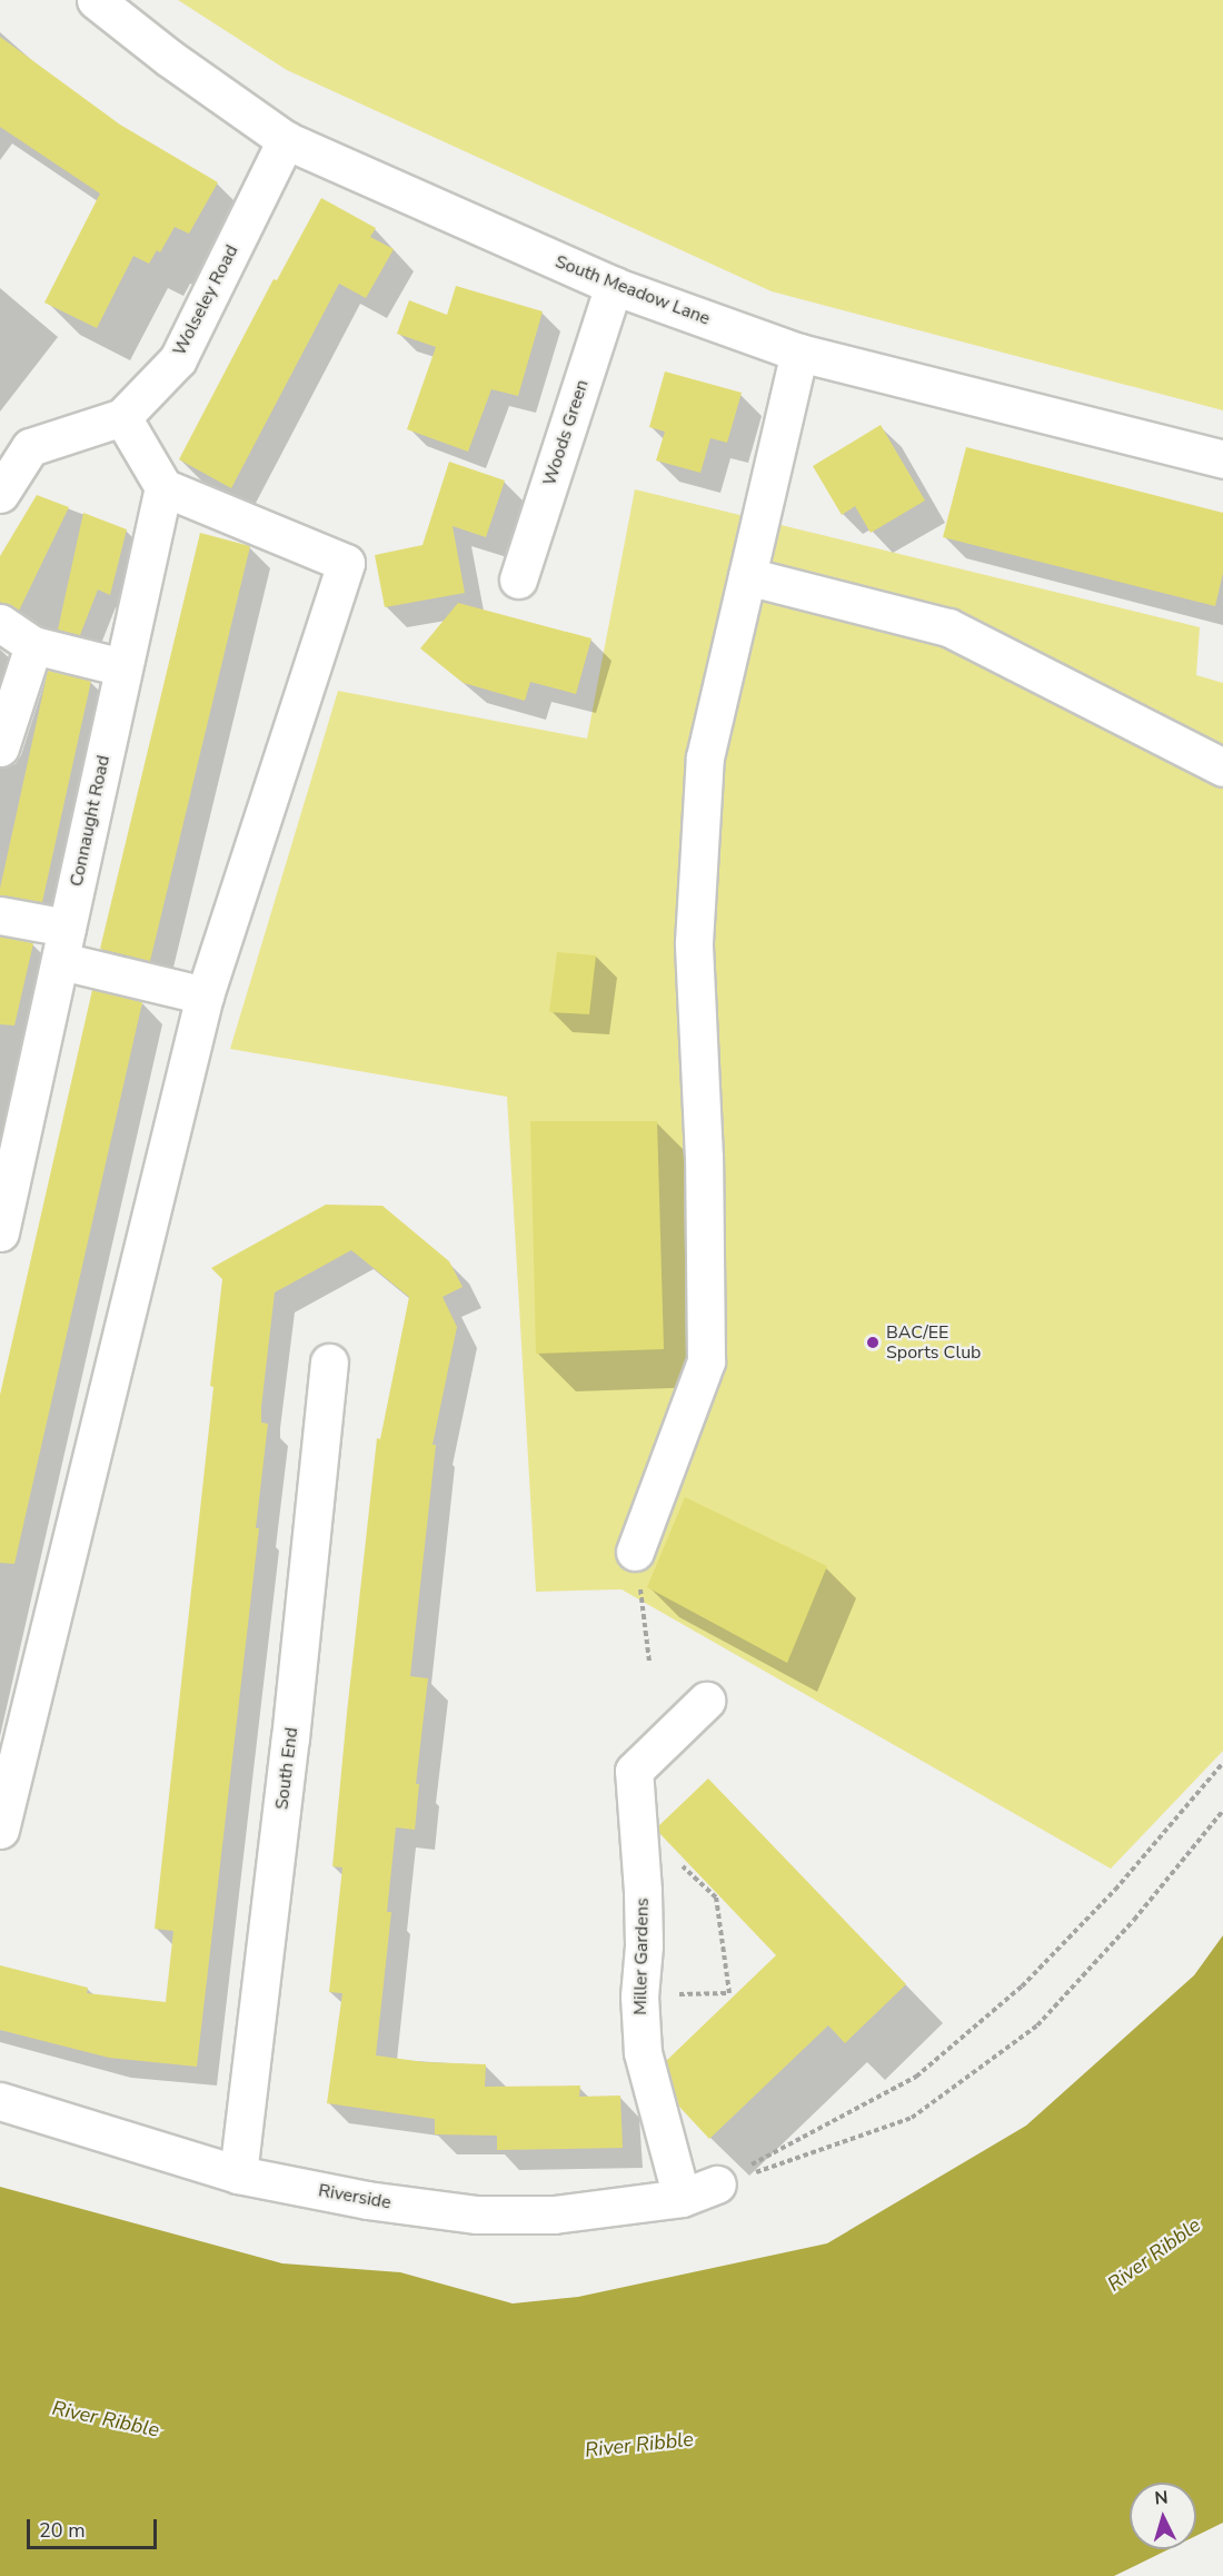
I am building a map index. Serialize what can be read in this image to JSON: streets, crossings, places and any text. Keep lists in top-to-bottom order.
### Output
{
  "streets": {
    "street": [
      "South Meadow Lane",
      "Wolseley Road",
      "Woods Green",
      "Connaught Road",
      "South End",
      "Miller Gardens",
      "Riverside"
    ]
  },
  "crossings": [
    ["South Meadow Lane", "Wolseley Road"],
    ["South Meadow Lane", "Woods Green"],
    ["South End", "Riverside"],
    ["Miller Gardens", "Riverside"]
  ],
  "water": ["River Ribble"],
  "places": ["BAC/EE Sports Club"],
  "scale_bar": "20 m",
  "north": "top"
}
